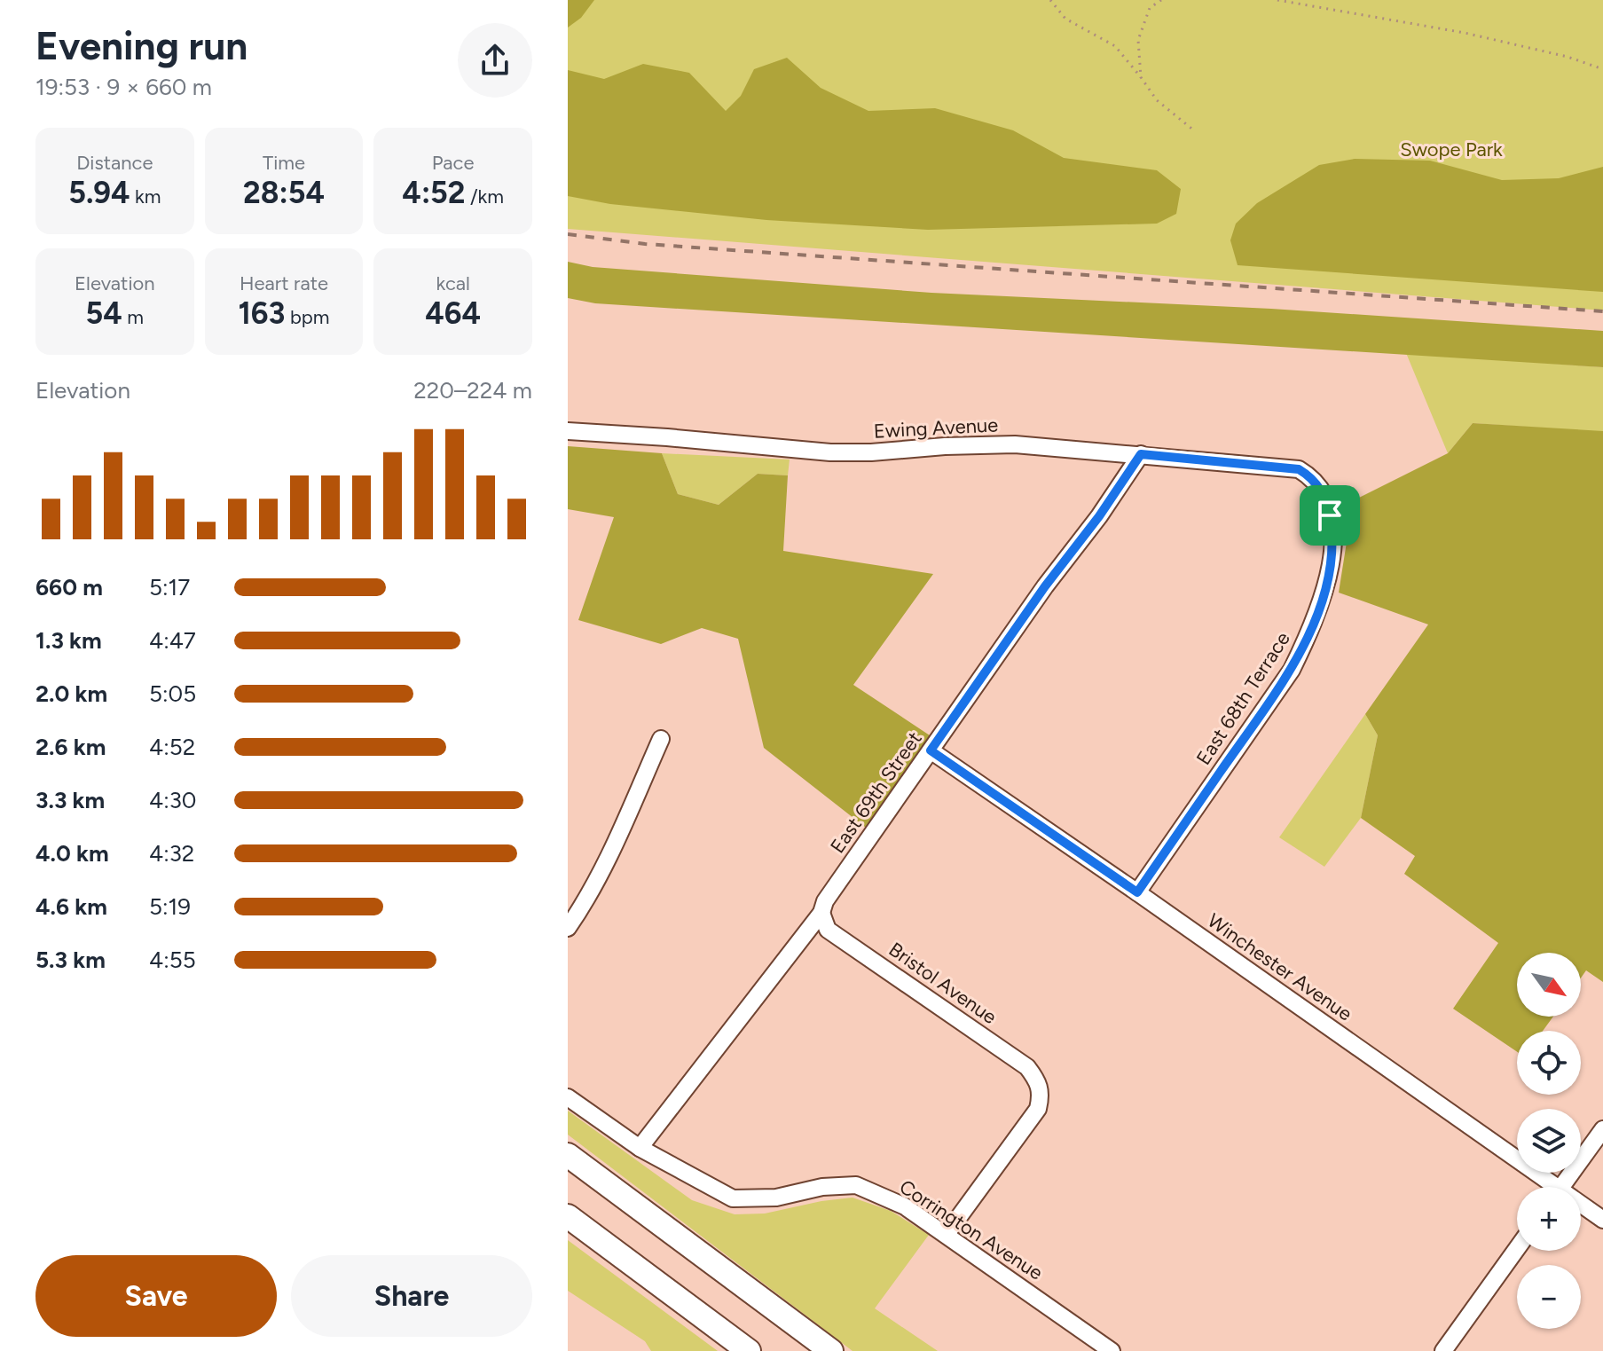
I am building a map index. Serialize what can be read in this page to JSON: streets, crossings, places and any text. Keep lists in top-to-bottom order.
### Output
{
  "streets": {
    "street": [
      "Ewing Avenue",
      "East 68th Terrace",
      "East 69th Street",
      "Winchester Avenue",
      "Bristol Avenue",
      "Corrington Avenue"
    ]
  },
  "crossings": [
    ["Ewing Avenue", "East 68th Terrace"],
    ["Ewing Avenue", "East 69th Street"],
    ["East 68th Terrace", "Winchester Avenue"],
    ["East 69th Street", "Winchester Avenue"],
    ["East 69th Street", "Bristol Avenue"],
    ["East 69th Street", "Corrington Avenue"],
    ["Bristol Avenue", "Corrington Avenue"]
  ],
  "parks": ["Swope Park"],
  "north": "bottom right",
  "page": {
    "heading": ["Evening run", "19:53 · 9 × 660 m"],
    "stats": [
      ["Distance", "5.94 km"],
      ["Time", "28:54"],
      ["Pace", "4:52 /km"],
      ["Elevation", "54 m"],
      ["Heart rate", "163 bpm"],
      ["kcal", "464"]
    ],
    "chart": ["Elevation", "220–224 m"],
    "list": [
      {
        "name": "660 m",
        "note": "5:17"
      },
      {
        "name": "1.3 km",
        "note": "4:47"
      },
      {
        "name": "2.0 km",
        "note": "5:05"
      },
      {
        "name": "2.6 km",
        "note": "4:52"
      },
      {
        "name": "3.3 km",
        "note": "4:30"
      },
      {
        "name": "4.0 km",
        "note": "4:32"
      },
      {
        "name": "4.6 km",
        "note": "5:19"
      },
      {
        "name": "5.3 km",
        "note": "4:55"
      }
    ],
    "map_buttons": ["+", "−"],
    "buttons": ["Save", "Share"]
  }
}
